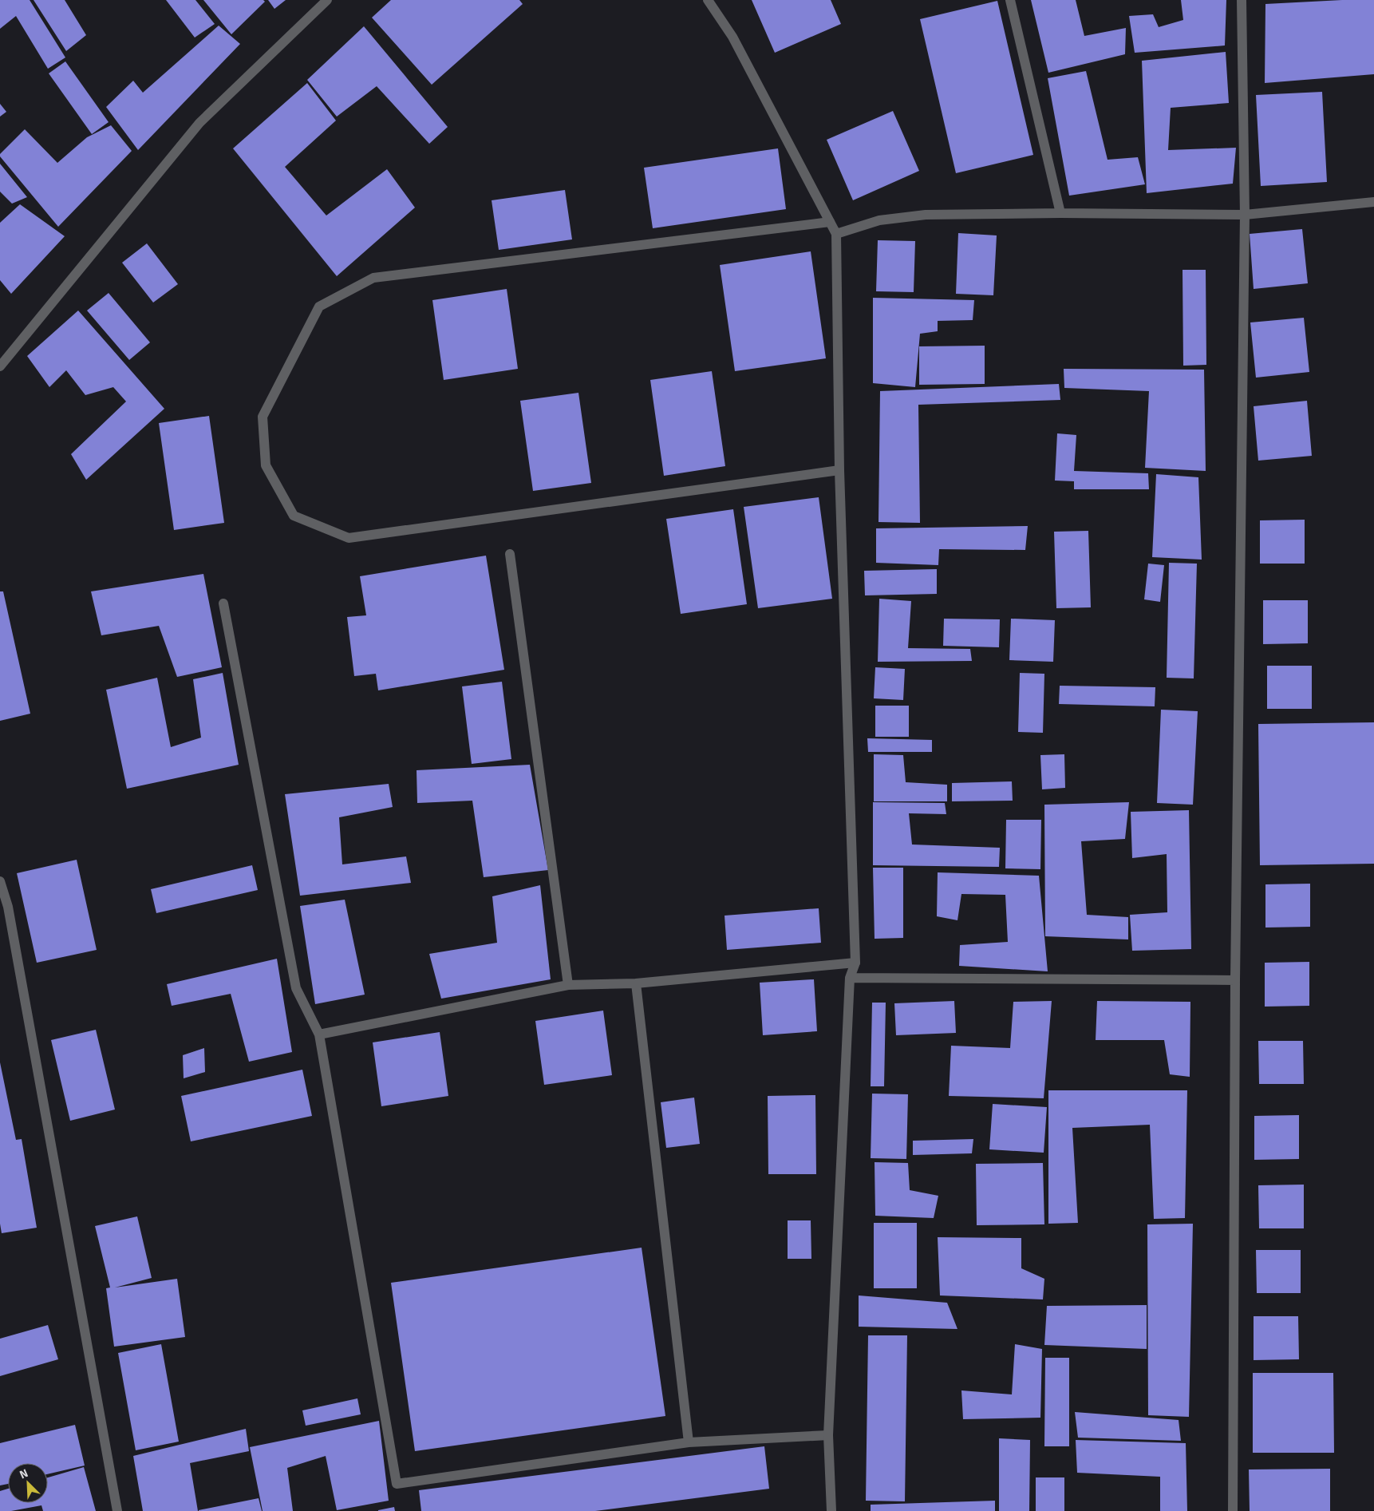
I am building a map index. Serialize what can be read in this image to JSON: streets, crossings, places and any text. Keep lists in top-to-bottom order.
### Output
{
  "north": "top left"
}
